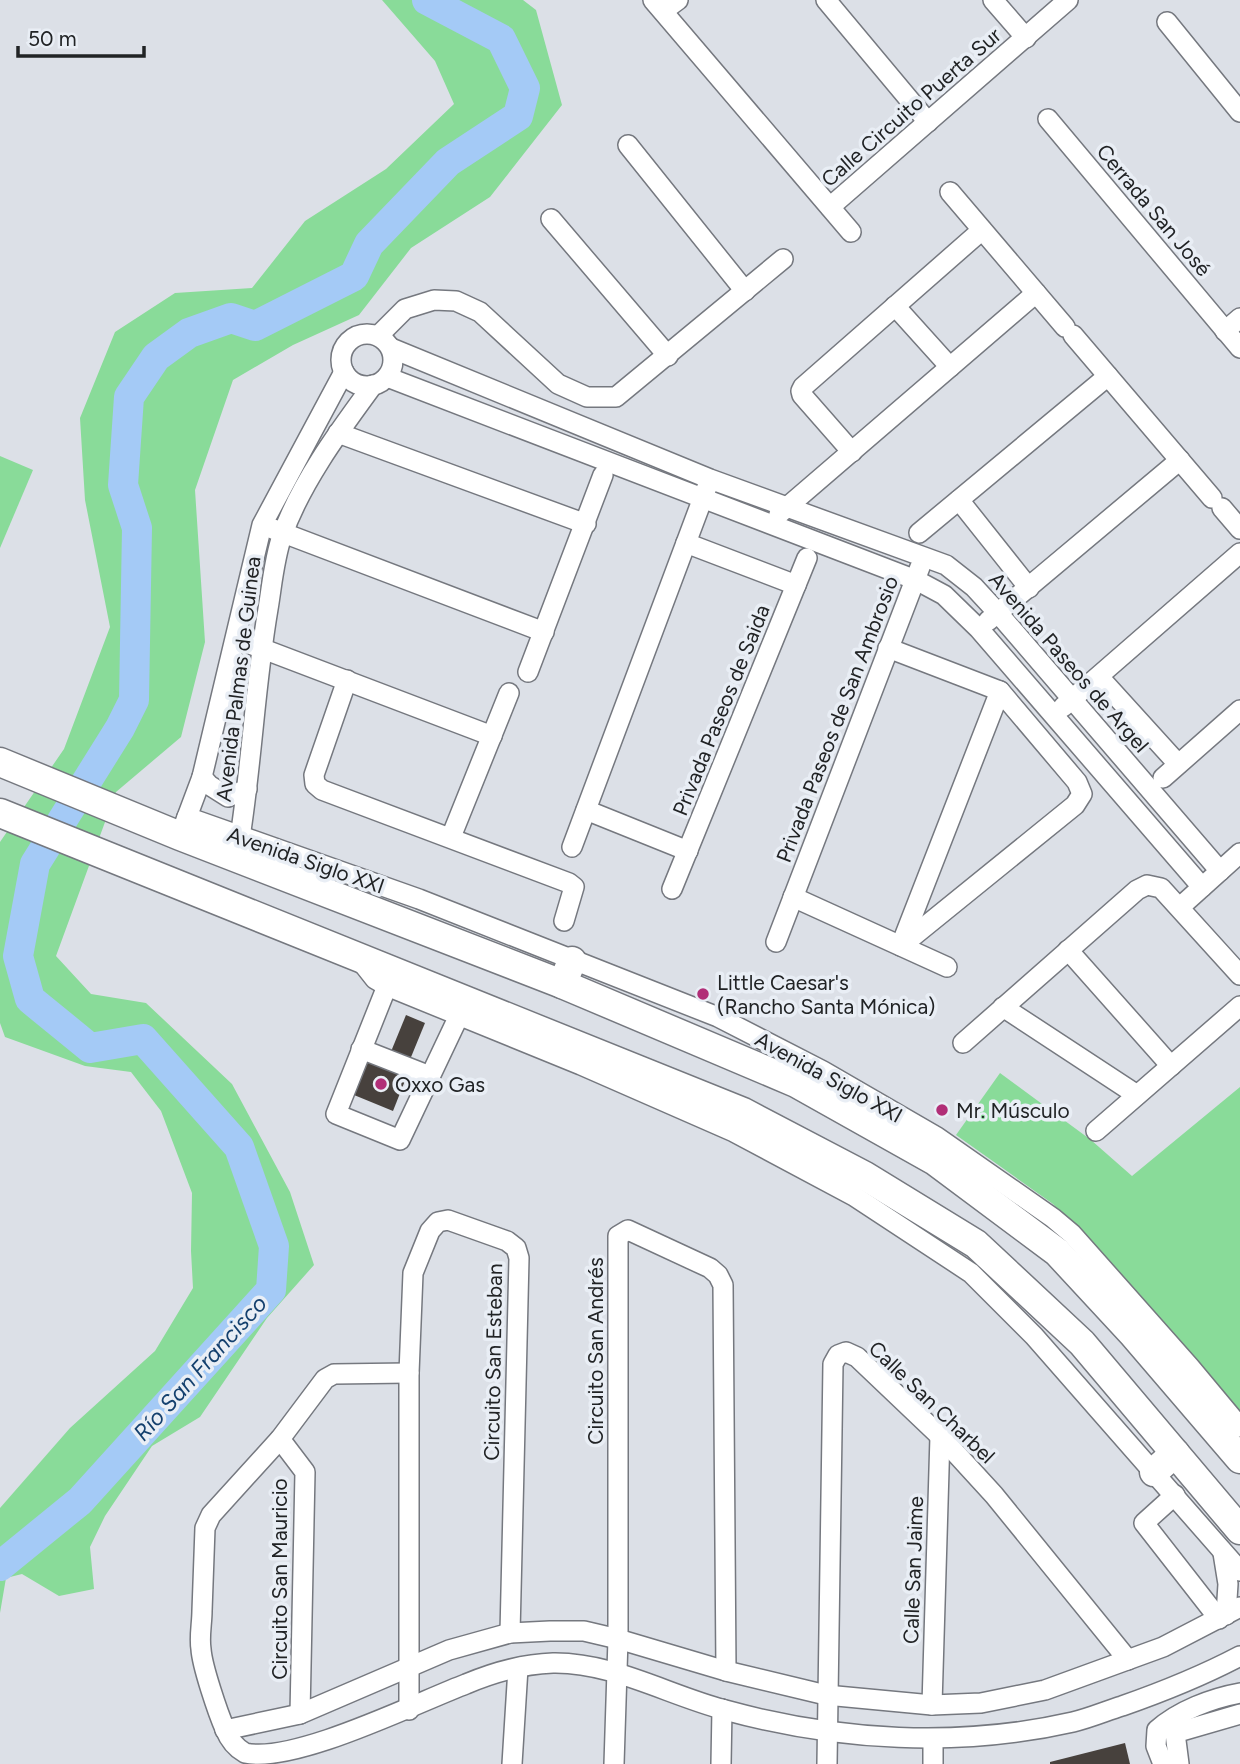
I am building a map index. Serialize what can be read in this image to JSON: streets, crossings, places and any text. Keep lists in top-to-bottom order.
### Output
{
  "streets": {
    "highway": ["Avenida Siglo XXI"],
    "street": [
      "Calle Circuito Puerta Sur",
      "Cerrada San José",
      "Avenida Paseos de Argel",
      "Avenida Palmas de Guinea",
      "Privada Paseos de Saida",
      "Privada Paseos de San Ambrosio",
      "Circuito San Andrés",
      "Circuito San Esteban",
      "Calle San Charbel",
      "Calle San Jaime",
      "Circuito San Mauricio"
    ]
  },
  "crossings": [
    ["Avenida Paseos de Argel", "Avenida Palmas de Guinea"],
    ["Avenida Paseos de Argel", "Privada Paseos de San Ambrosio"],
    ["Avenida Palmas de Guinea", "Avenida Siglo XXI"],
    ["Calle San Charbel", "Calle San Jaime"]
  ],
  "water": ["Río San Francisco"],
  "places": ["Little Caesar's (Rancho Santa Mónica)", "Oxxo Gas", "Mr. Músculo"],
  "scale_bar": "50 m"
}
